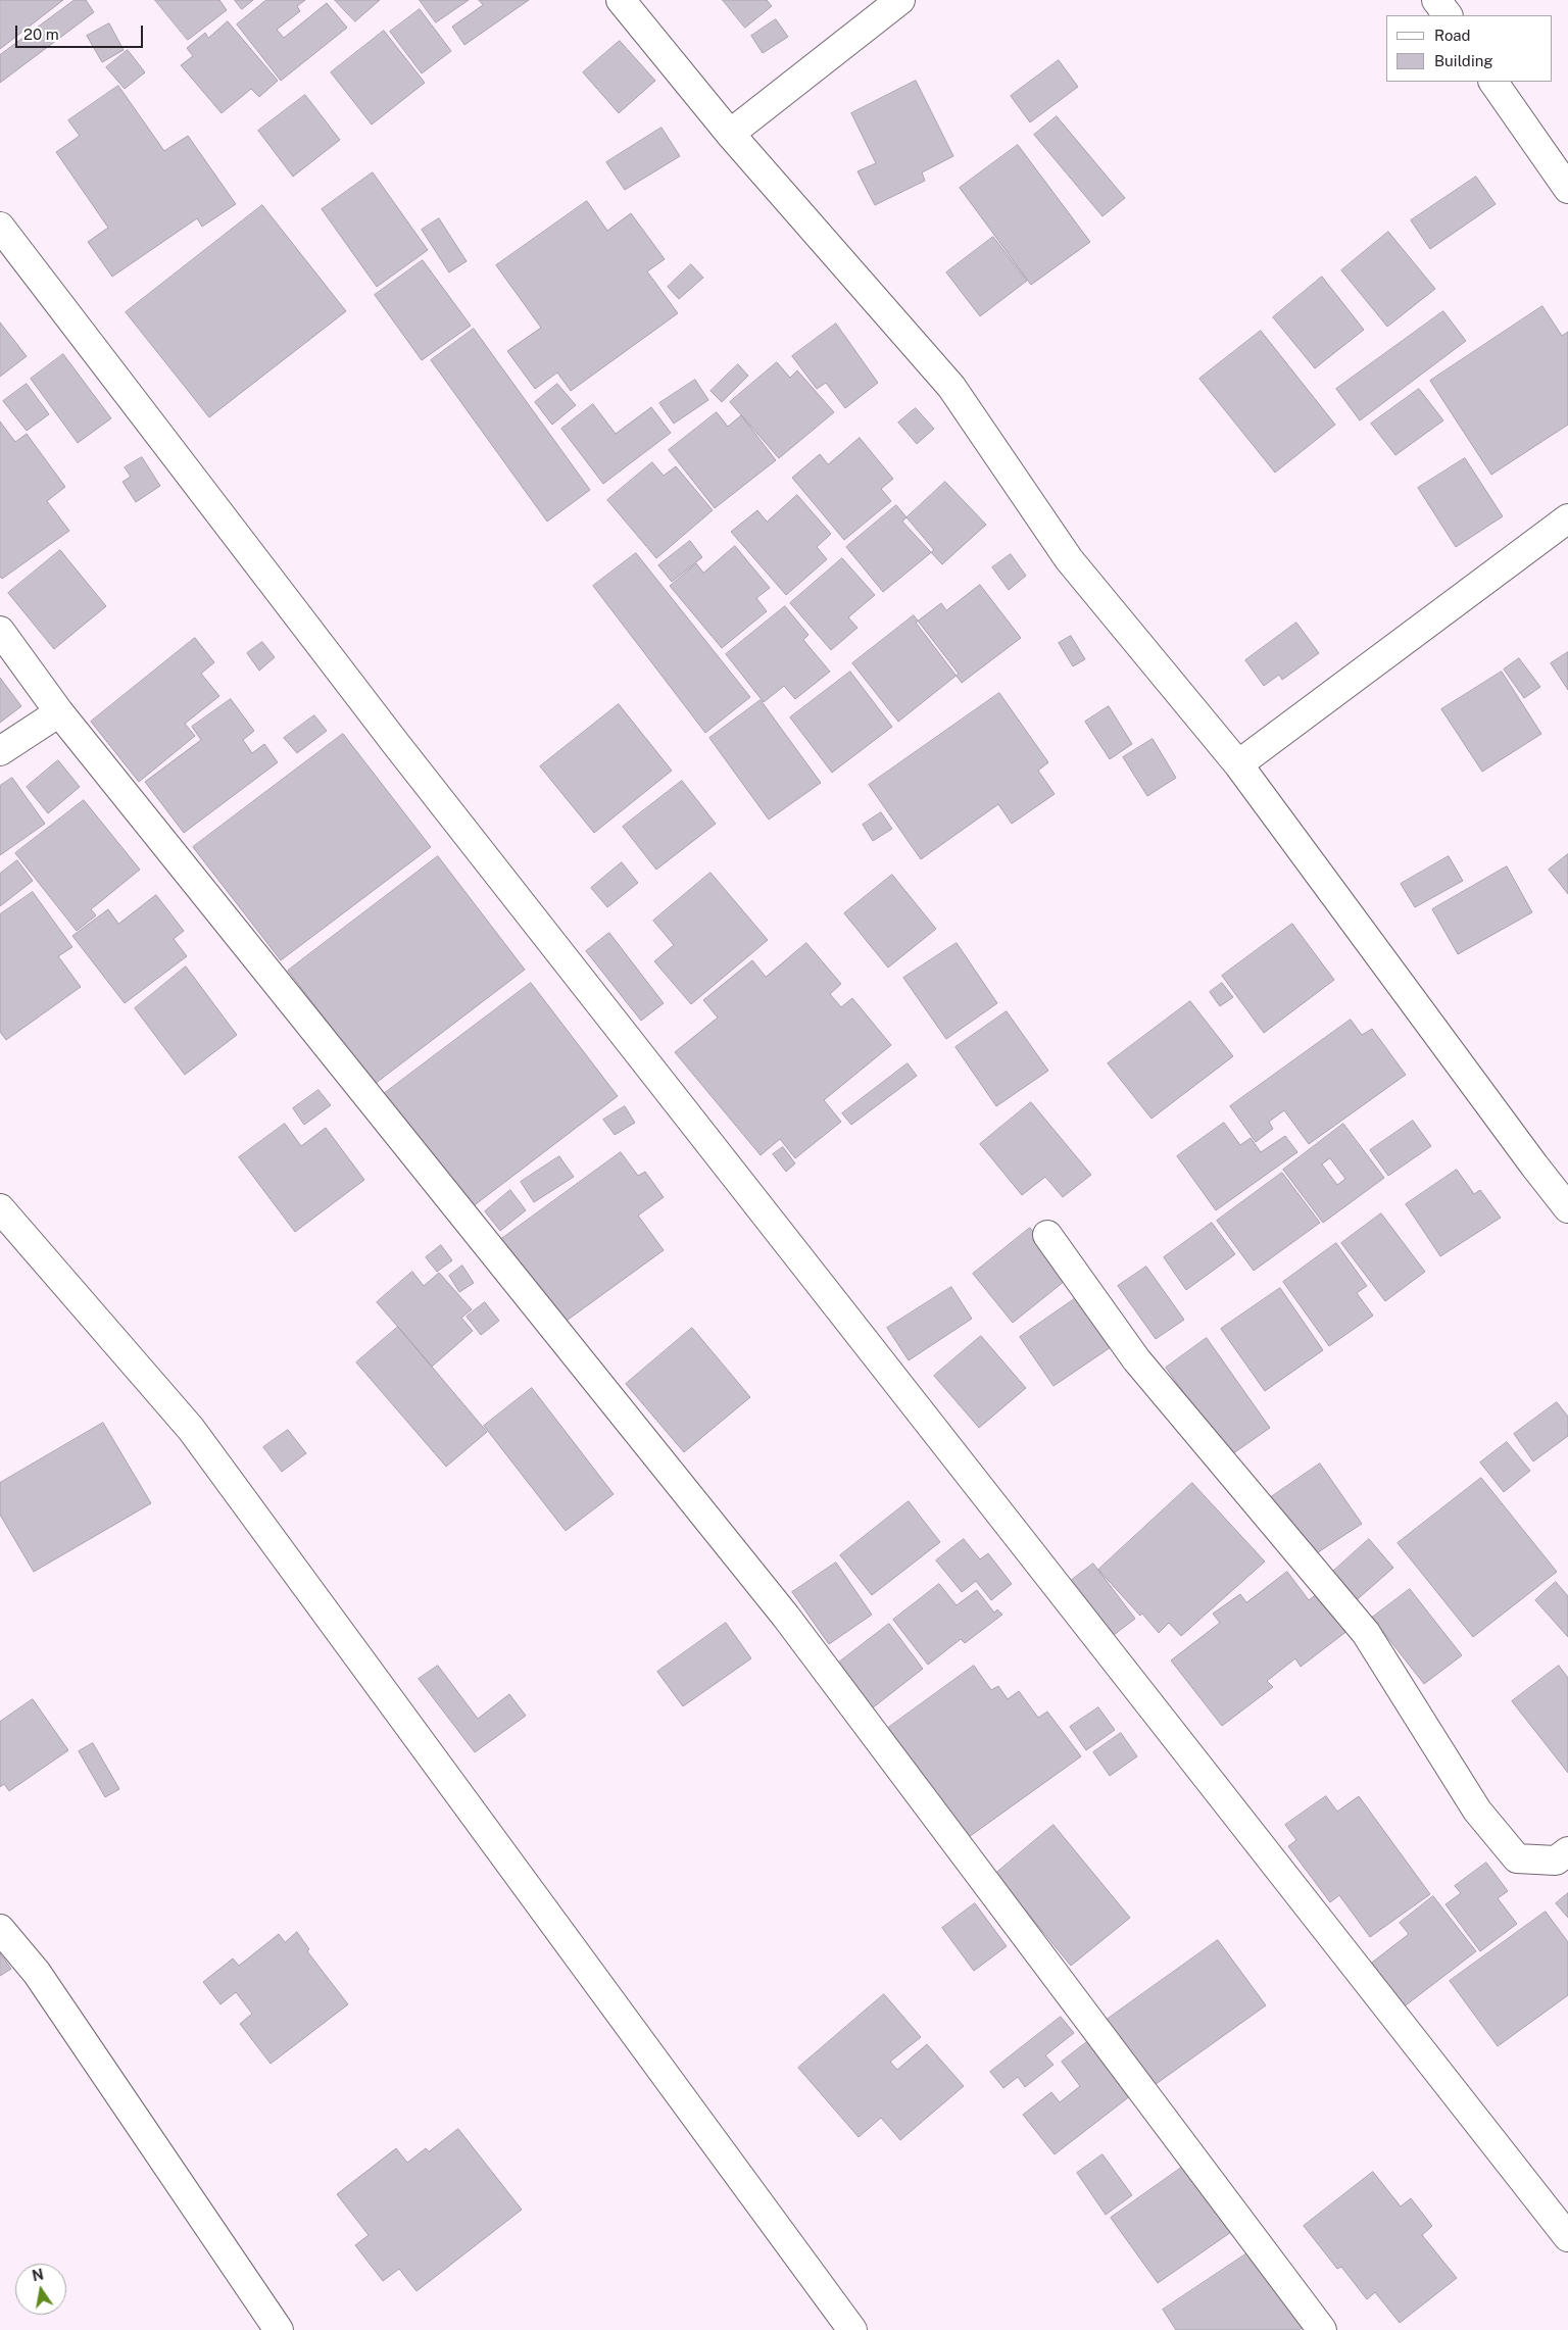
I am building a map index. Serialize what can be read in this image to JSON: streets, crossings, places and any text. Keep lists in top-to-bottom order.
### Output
{
  "legend": ["Road", "Building"],
  "scale_bar": "20 m",
  "north": "top"
}
